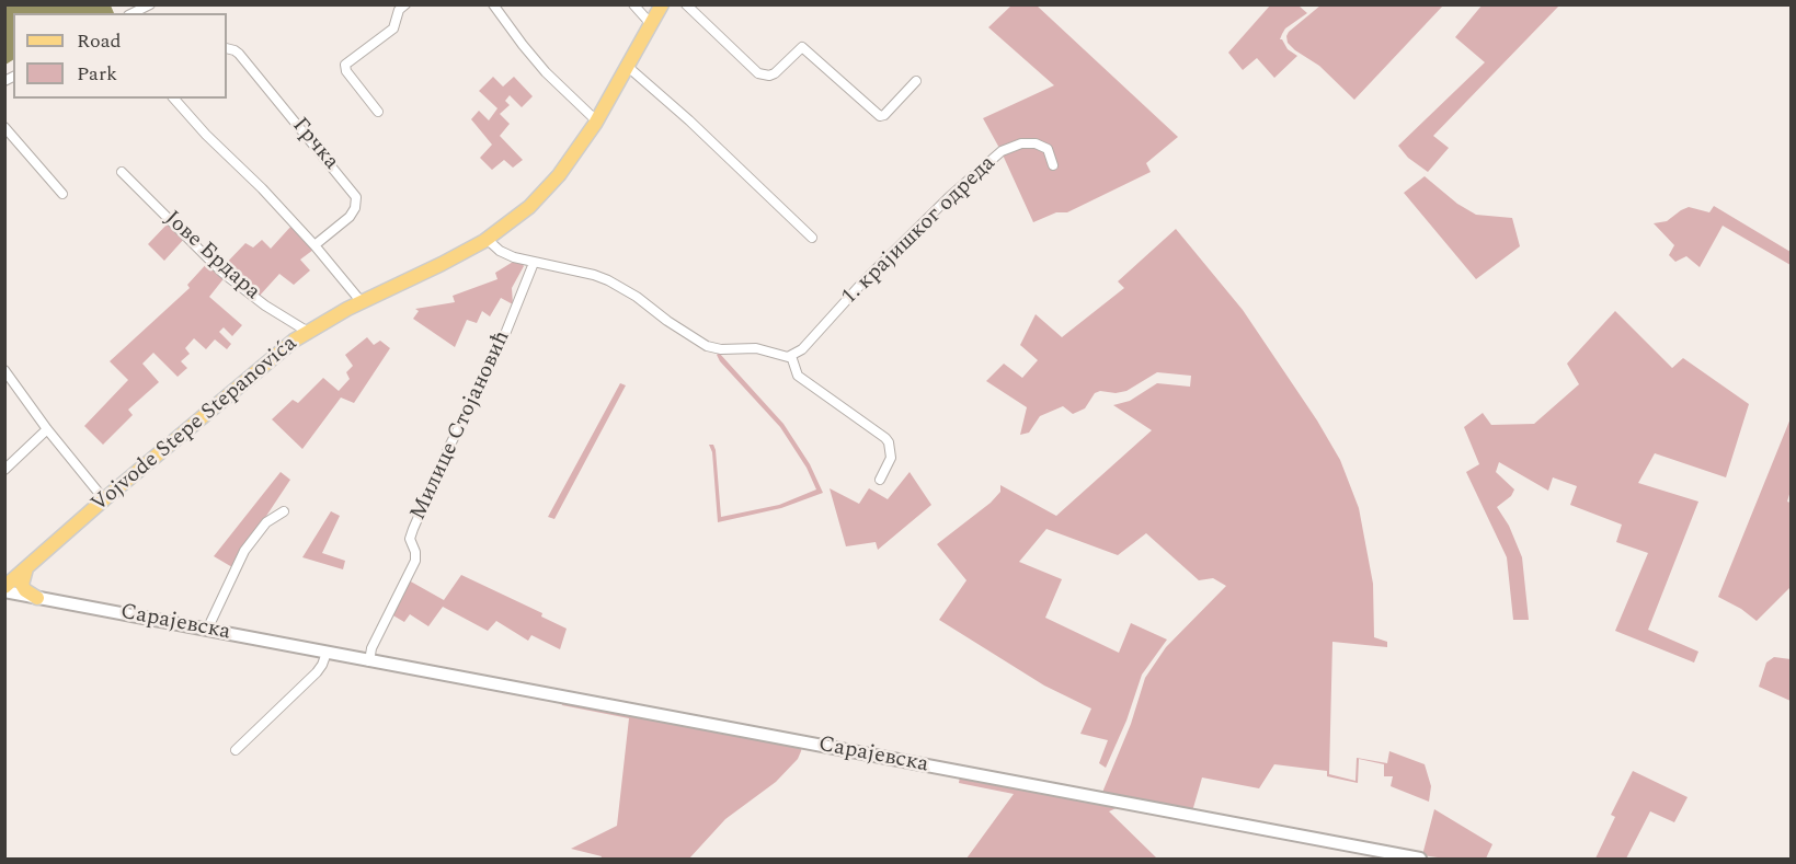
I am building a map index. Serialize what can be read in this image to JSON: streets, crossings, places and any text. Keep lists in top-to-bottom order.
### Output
{
  "streets": {
    "main road": ["Vojvode Stepe Stepanovića", "Сарајевска"],
    "street": [
      "Грчка",
      "1. крајишког одреда",
      "Јове Брдара",
      "Милице Стојановић"
    ]
  },
  "crossings": [
    ["Јове Брдара", "Vojvode Stepe Stepanovića"],
    ["Vojvode Stepe Stepanovića", "Сарајевска"],
    ["Милице Стојановић", "Сарајевска"]
  ],
  "legend": ["Road", "Park"]
}
